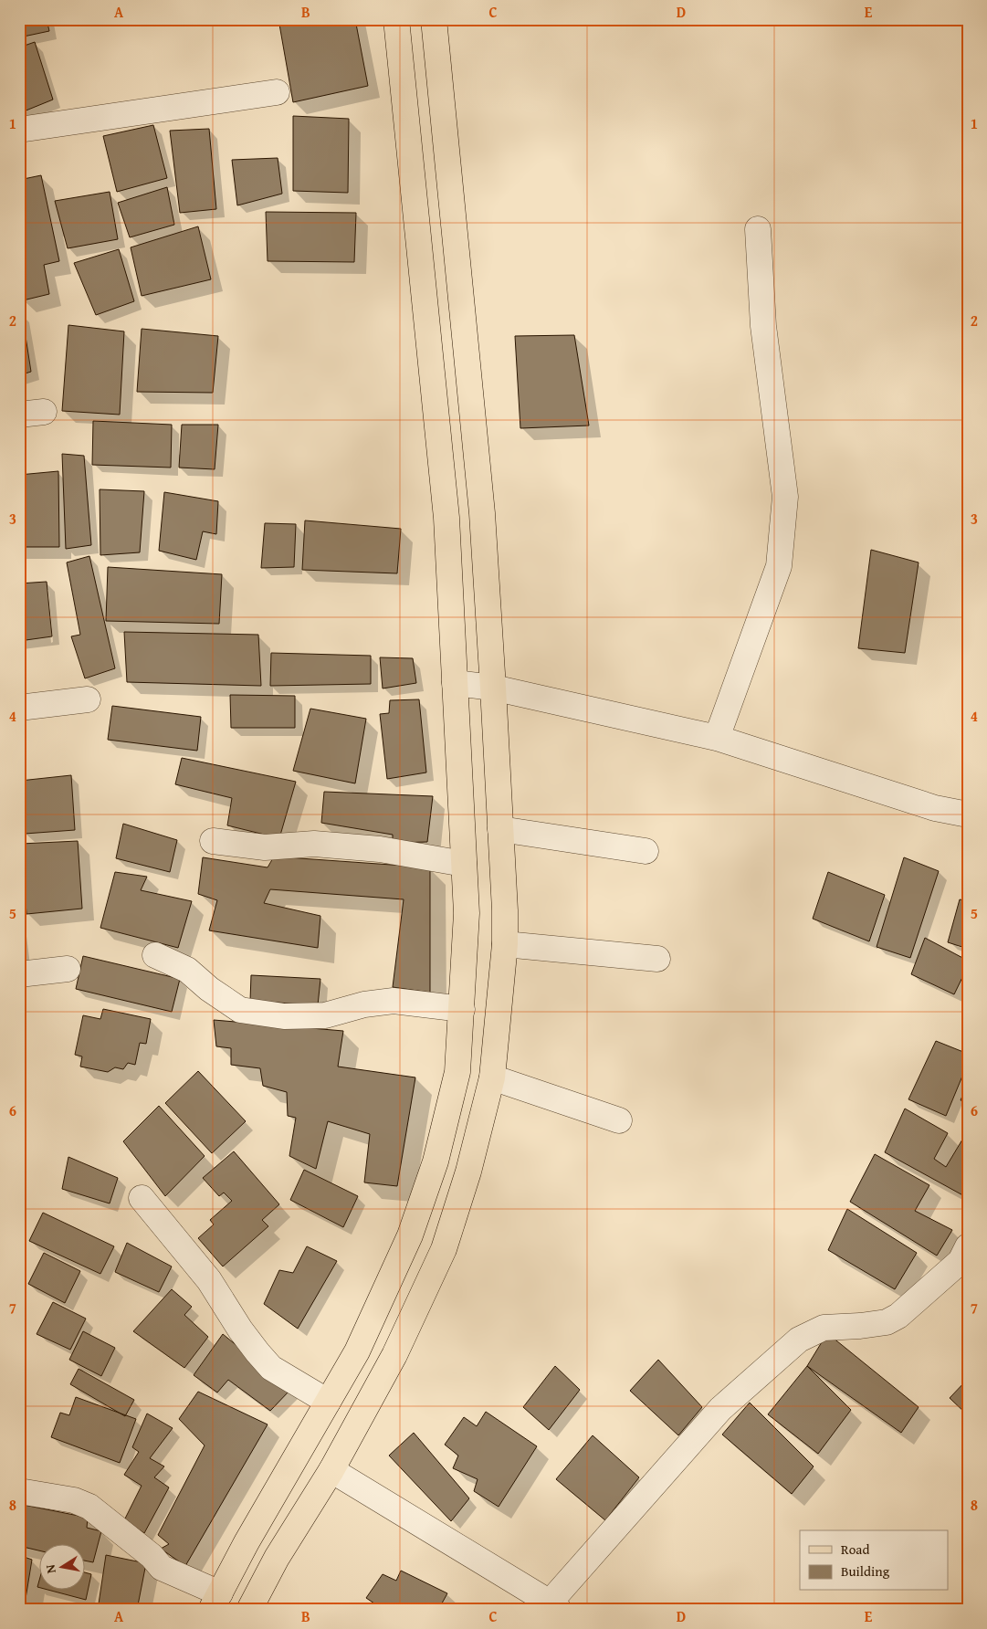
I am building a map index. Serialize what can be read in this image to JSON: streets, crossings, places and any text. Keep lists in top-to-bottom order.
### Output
{
  "legend": ["Road", "Building"],
  "north": "left",
  "grid": {
    "columns": [
      "A",
      "B",
      "C",
      "D",
      "E"
    ],
    "rows": [
      "1",
      "2",
      "3",
      "4",
      "5",
      "6",
      "7",
      "8"
    ]
  }
}
